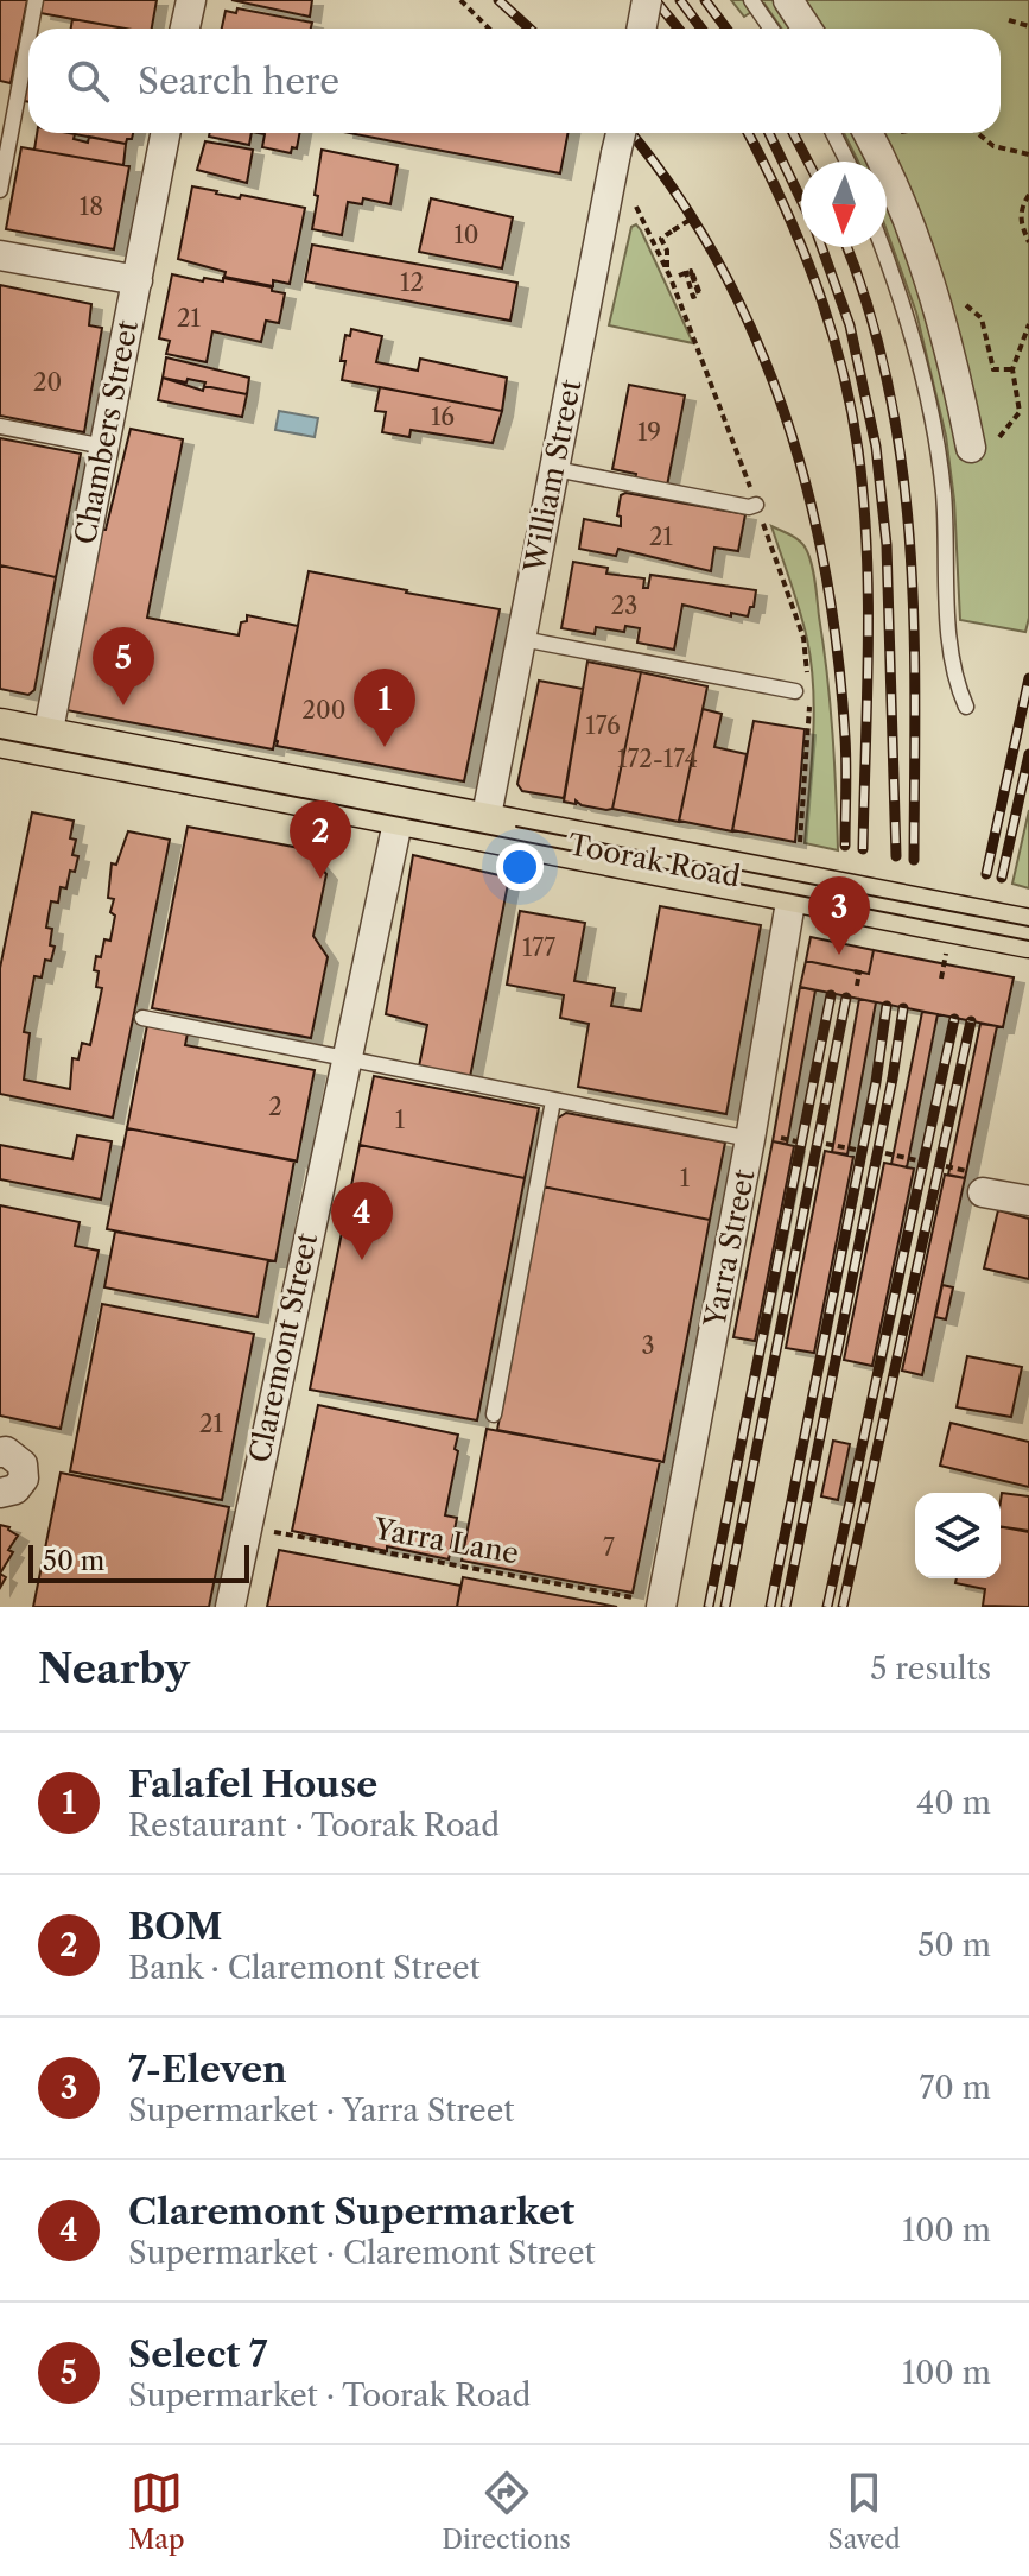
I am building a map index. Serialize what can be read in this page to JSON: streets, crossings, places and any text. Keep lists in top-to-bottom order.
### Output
{
  "streets": {
    "main road": ["Toorak Road"],
    "street": [
      "Chambers Street",
      "William Street",
      "Yarra Street",
      "Claremont Street"
    ],
    "path": ["Yarra Lane"]
  },
  "crossings": [
    ["Chambers Street", "Toorak Road"],
    ["William Street", "Toorak Road"],
    ["Toorak Road", "Yarra Street"],
    ["Toorak Road", "Claremont Street"],
    ["Yarra Street", "Yarra Lane"],
    ["Claremont Street", "Yarra Lane"]
  ],
  "house_numbers": [
    "18",
    "10",
    "12",
    "21",
    "20",
    "16",
    "19",
    "21",
    "23",
    "200",
    "176",
    "172-174",
    "177",
    "2",
    "1",
    "1",
    "3",
    "21",
    "7"
  ],
  "scale_bar": "50 m",
  "north": "bottom",
  "page": {
    "search": "Search here",
    "pins": [
      "5",
      "1",
      "2",
      "3",
      "4"
    ],
    "scale": "50 m",
    "heading": ["Nearby", "5 results"],
    "list": [
      {
        "mark": "1",
        "name": "Falafel House",
        "note": "Restaurant · Toorak Road",
        "value": "40 m"
      },
      {
        "mark": "2",
        "name": "BOM",
        "note": "Bank · Claremont Street",
        "value": "50 m"
      },
      {
        "mark": "3",
        "name": "7-Eleven",
        "note": "Supermarket · Yarra Street",
        "value": "70 m"
      },
      {
        "mark": "4",
        "name": "Claremont Supermarket",
        "note": "Supermarket · Claremont Street",
        "value": "100 m"
      },
      {
        "mark": "5",
        "name": "Select 7",
        "note": "Supermarket · Toorak Road",
        "value": "100 m"
      }
    ],
    "nav": ["Map", "Directions", "Saved"]
  }
}
